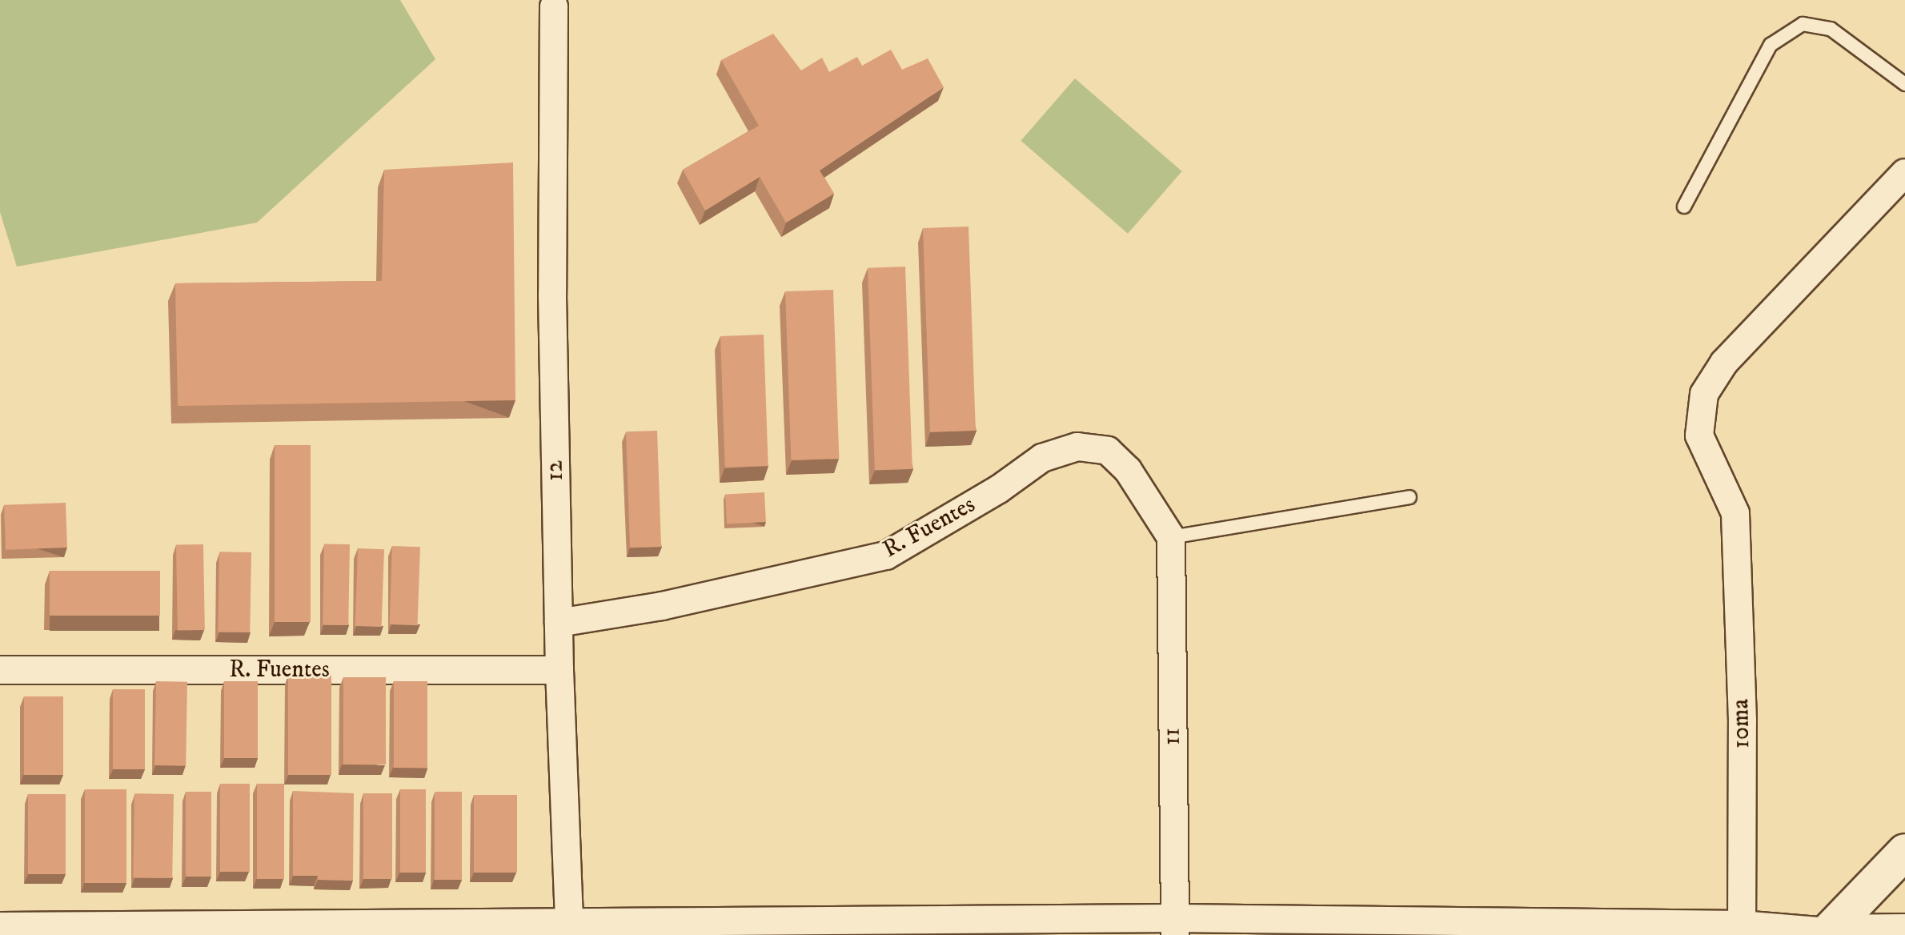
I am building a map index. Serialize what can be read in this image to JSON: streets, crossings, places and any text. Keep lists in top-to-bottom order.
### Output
{
  "streets": {
    "street": [
      "12",
      "R. Fuentes",
      "10ma",
      "11"
    ]
  },
  "crossings": [
    ["12", "R. Fuentes"],
    ["R. Fuentes", "11"]
  ]
}
